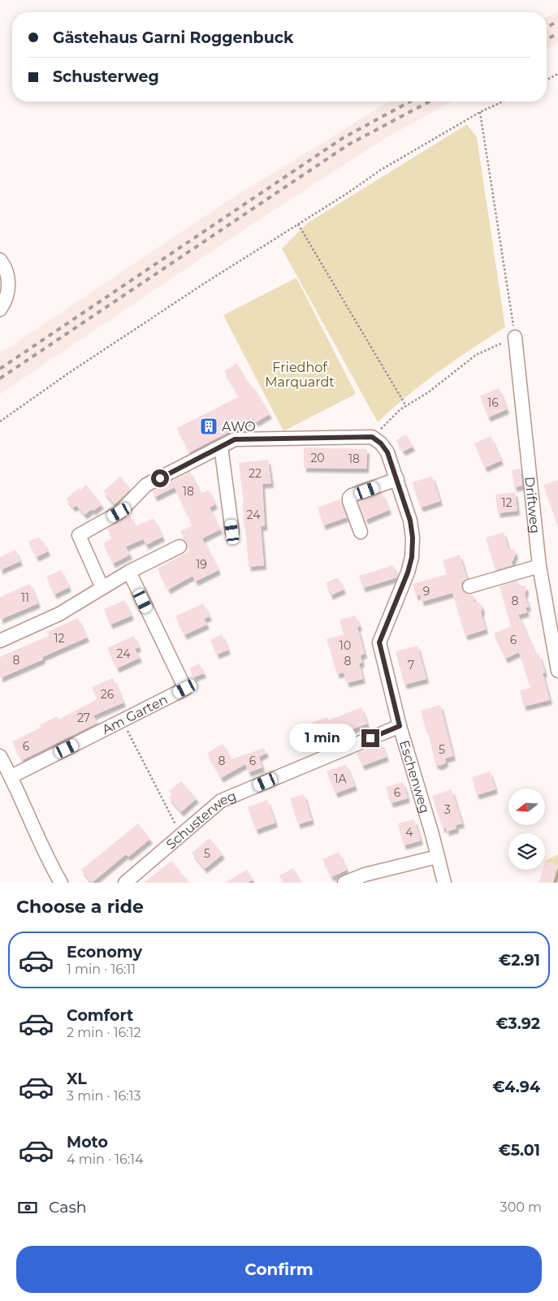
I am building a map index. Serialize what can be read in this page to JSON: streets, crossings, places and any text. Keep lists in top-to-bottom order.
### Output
{
  "streets": {
    "street": [
      "Driftweg",
      "Am Garten",
      "Eschenweg",
      "Schusterweg"
    ]
  },
  "crossings": [
    ["Eschenweg", "Schusterweg"]
  ],
  "parks": ["Friedhof Marquardt"],
  "places": {
    "building": ["AWO"]
  },
  "house_numbers": [
    "16",
    "20",
    "18",
    "22",
    "18",
    "12",
    "24",
    "19",
    "9",
    "11",
    "8",
    "12",
    "6",
    "10",
    "24",
    "8",
    "8",
    "7",
    "26",
    "27",
    "6",
    "5",
    "8",
    "6",
    "1A",
    "6",
    "3",
    "4",
    "5"
  ],
  "north": "left",
  "page": {
    "banner": ["Gästehaus Garni Roggenbuck", "Schusterweg"],
    "bubble": "1 min",
    "heading": "Choose a ride",
    "list": [
      {
        "name": "Economy",
        "note": "1 min · 16:11",
        "value": "€2.91"
      },
      {
        "name": "Comfort",
        "note": "2 min · 16:12",
        "value": "€3.92"
      },
      {
        "name": "XL",
        "note": "3 min · 16:13",
        "value": "€4.94"
      },
      {
        "name": "Moto",
        "note": "4 min · 16:14",
        "value": "€5.01"
      }
    ],
    "pay": ["Cash", "300 m"],
    "buttons": "Confirm"
  }
}
